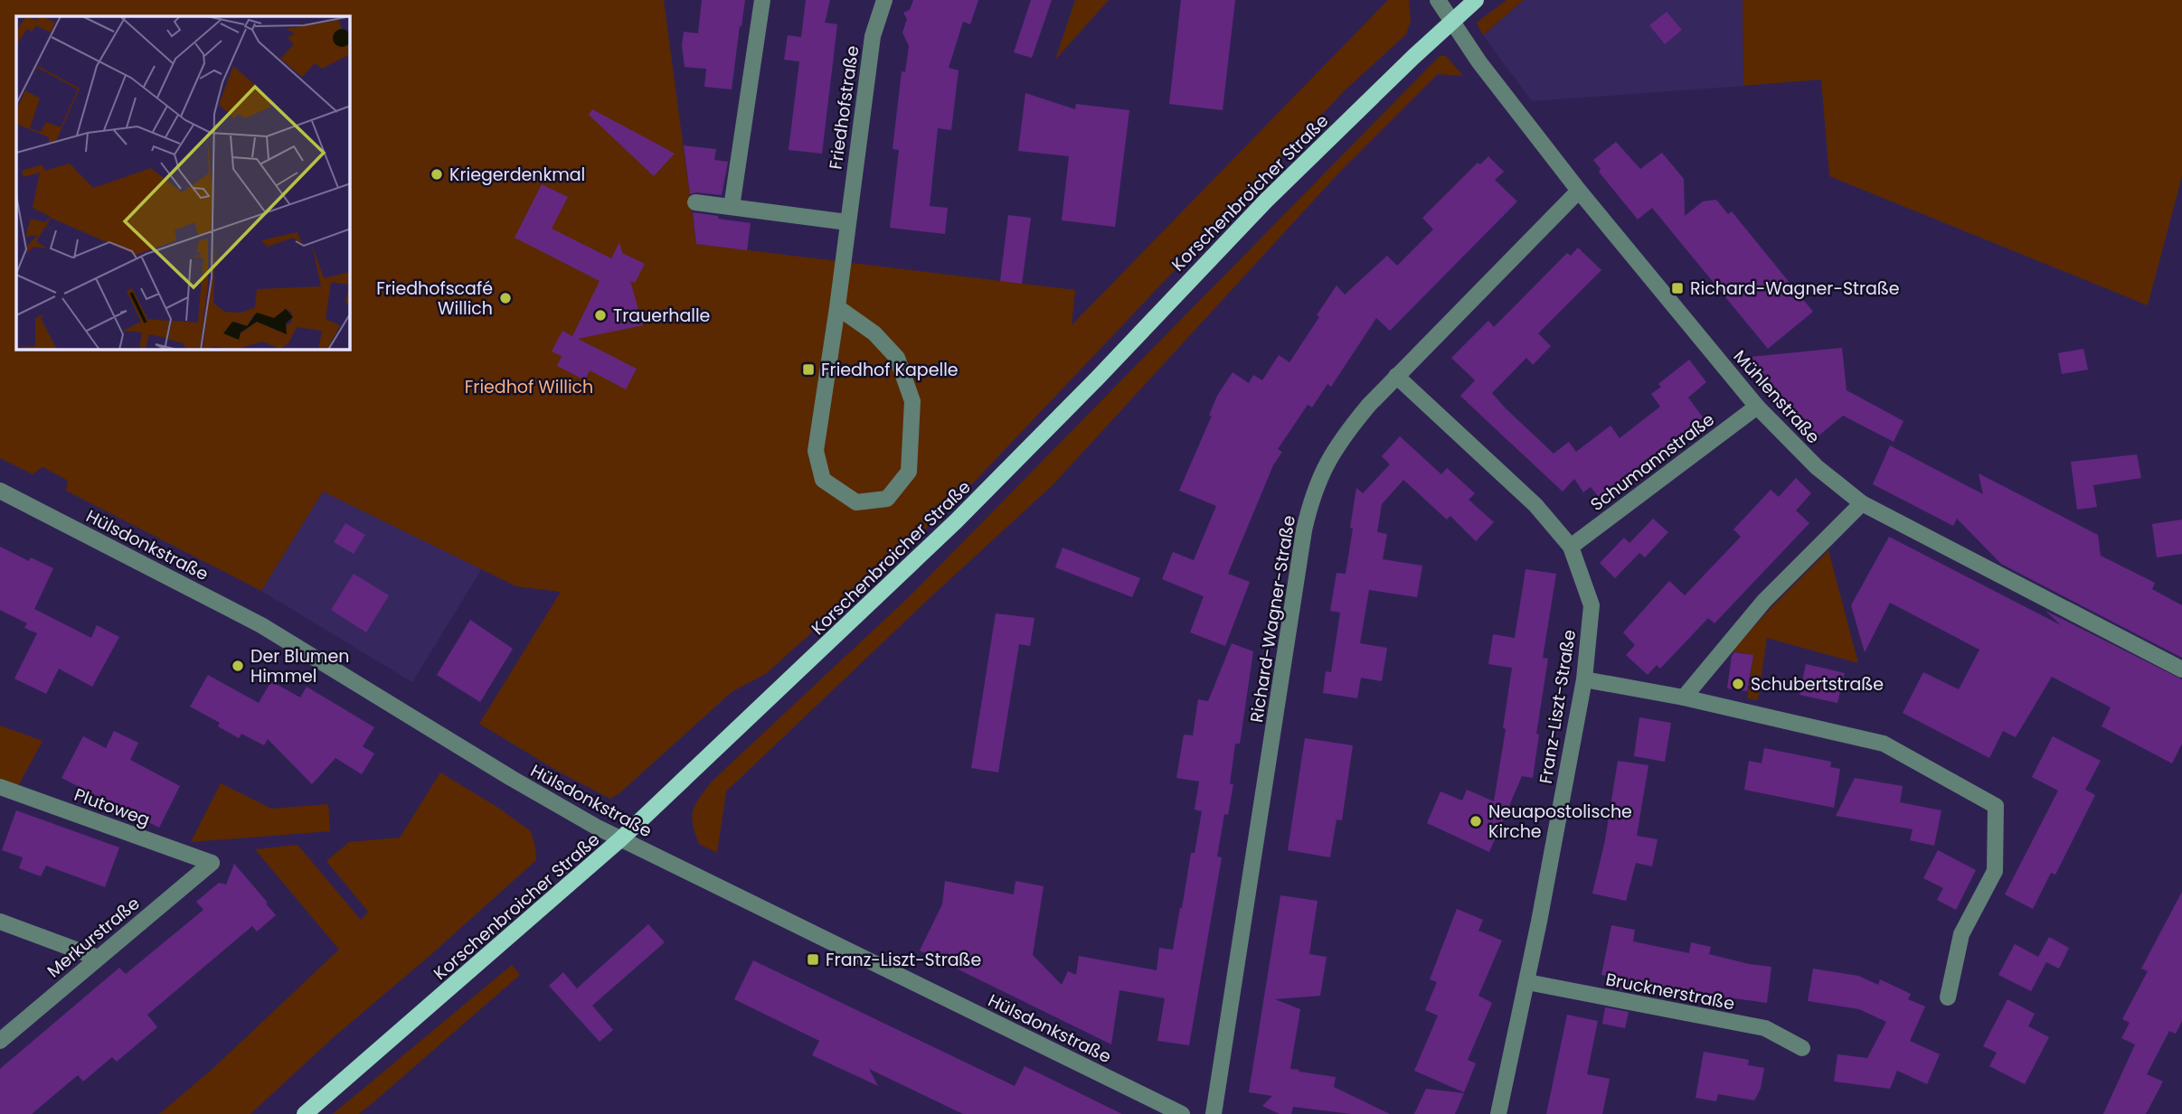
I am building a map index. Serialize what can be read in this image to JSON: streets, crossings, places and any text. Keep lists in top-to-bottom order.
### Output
{
  "streets": {
    "main road": ["Korschenbroicher Straße"],
    "street": [
      "Friedhofstraße",
      "Mühlenstraße",
      "Schumannstraße",
      "Hülsdonkstraße",
      "Richard-Wagner-Straße",
      "Franz-Liszt-Straße",
      "Plutoweg",
      "Merkurstraße",
      "Brucknerstraße"
    ]
  },
  "crossings": [
    ["Korschenbroicher Straße", "Mühlenstraße"],
    ["Korschenbroicher Straße", "Hülsdonkstraße"],
    ["Mühlenstraße", "Schumannstraße"],
    ["Mühlenstraße", "Richard-Wagner-Straße"],
    ["Schumannstraße", "Franz-Liszt-Straße"],
    ["Richard-Wagner-Straße", "Franz-Liszt-Straße"],
    ["Franz-Liszt-Straße", "Brucknerstraße"],
    ["Plutoweg", "Merkurstraße"]
  ],
  "parks": ["Friedhof Willich"],
  "places": {
    "other": [
      "Kriegerdenkmal",
      "Friedhofscafé Willich",
      "Trauerhalle",
      "Der Blumen Himmel",
      "Schubertstraße",
      "Neuapostolische Kirche"
    ],
    "transit": ["Richard-Wagner-Straße", "Friedhof Kapelle", "Franz-Liszt-Straße"]
  }
}
